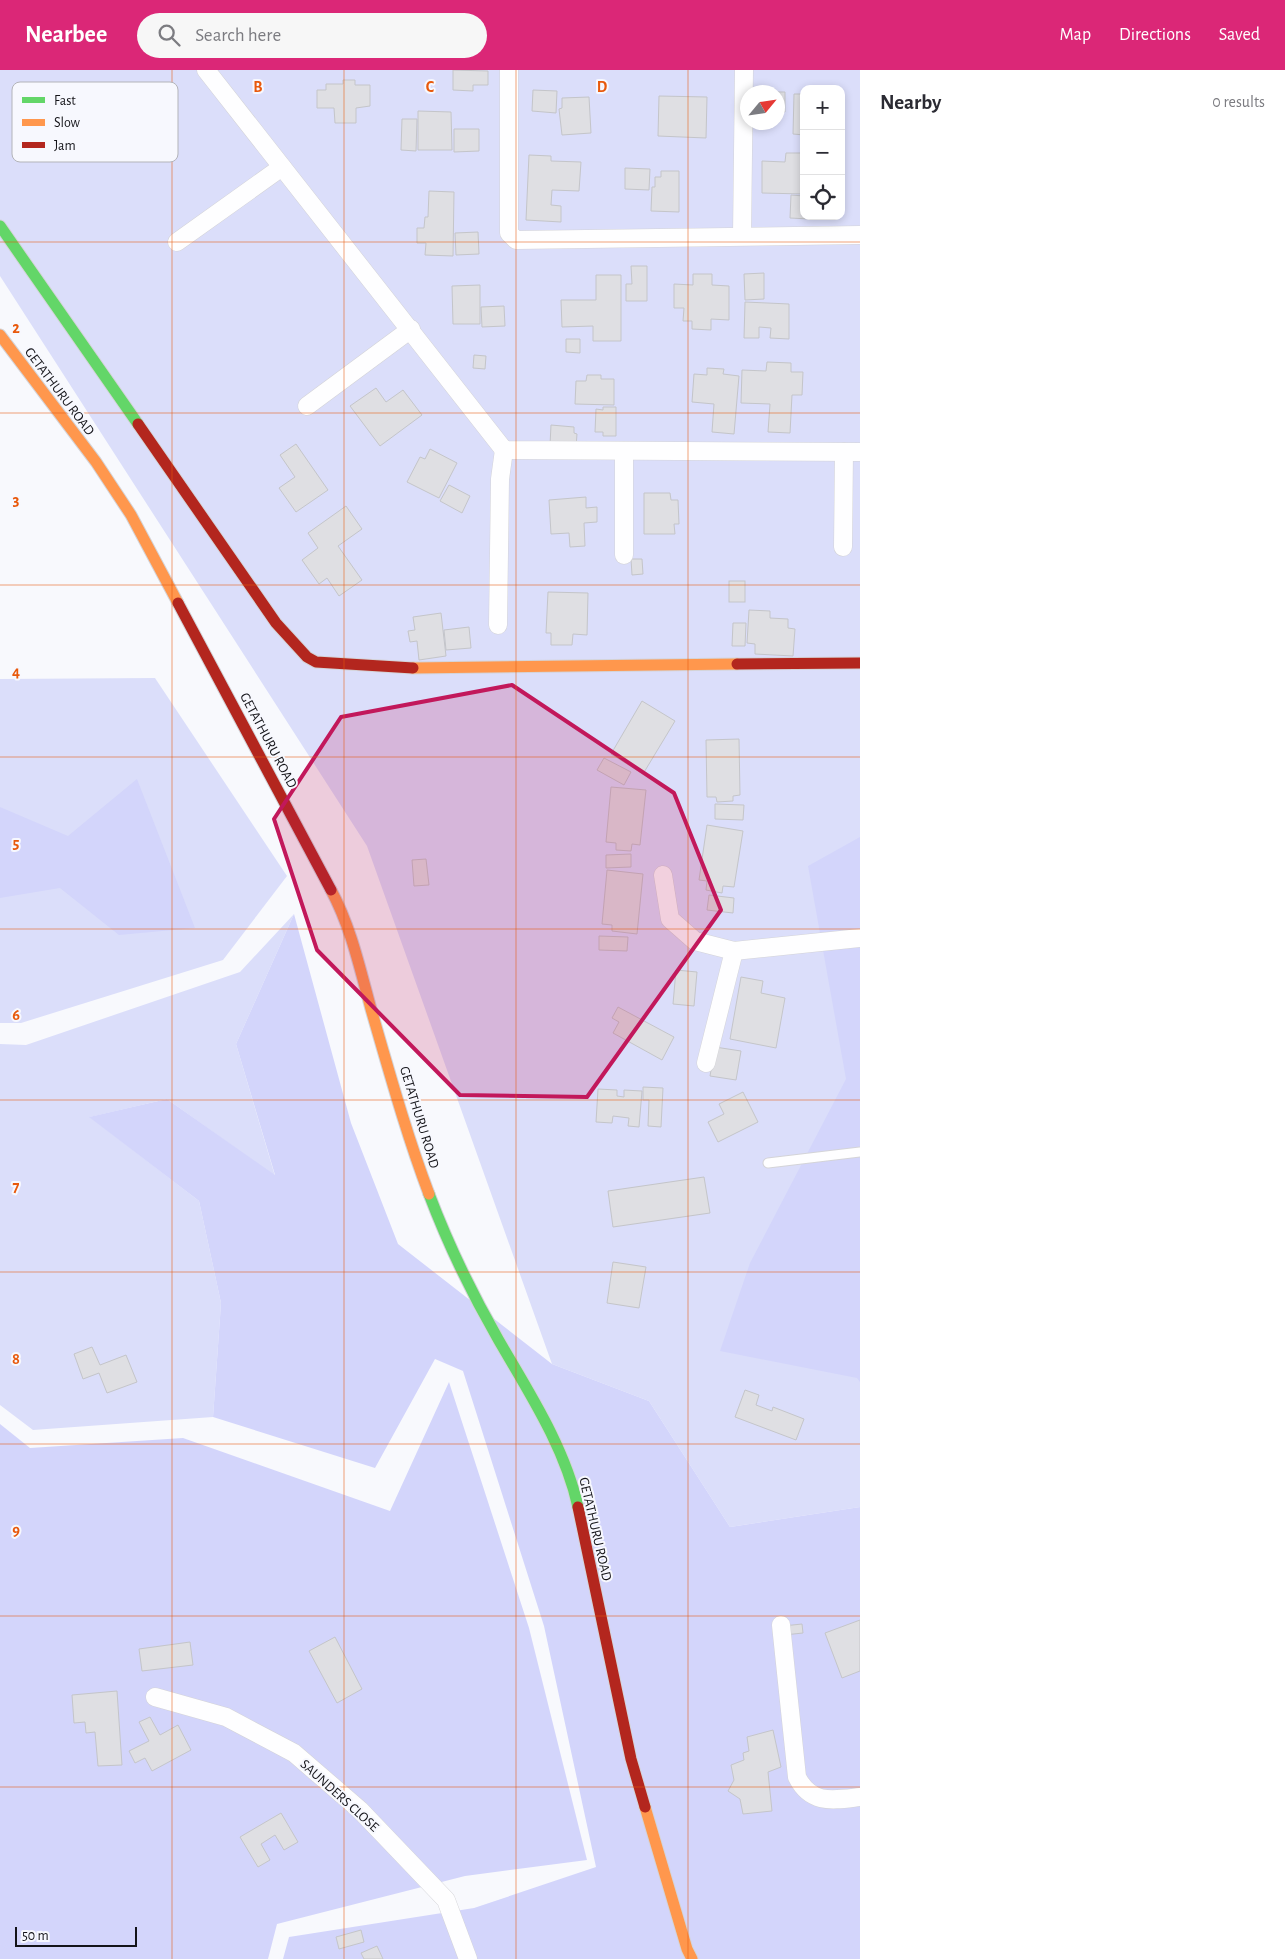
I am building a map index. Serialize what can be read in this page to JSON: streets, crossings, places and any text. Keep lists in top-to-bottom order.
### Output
{
  "streets": {
    "main road": ["GETATHURU ROAD"],
    "street": ["SAUNDERS CLOSE"]
  },
  "legend": ["Fast", "Slow", "Jam"],
  "scale_bar": "50 m",
  "north": "top right",
  "page": {
    "header": "Nearbee",
    "search": "Search here",
    "nav": ["Map", "Directions", "Saved"],
    "heading": ["Nearby", "0 results"],
    "map_buttons": ["+", "−"],
    "scale": "50 m"
  },
  "grid": {
    "columns": ["B", "C", "D"],
    "rows": [
      "2",
      "3",
      "4",
      "5",
      "6",
      "7",
      "8",
      "9"
    ]
  }
}
